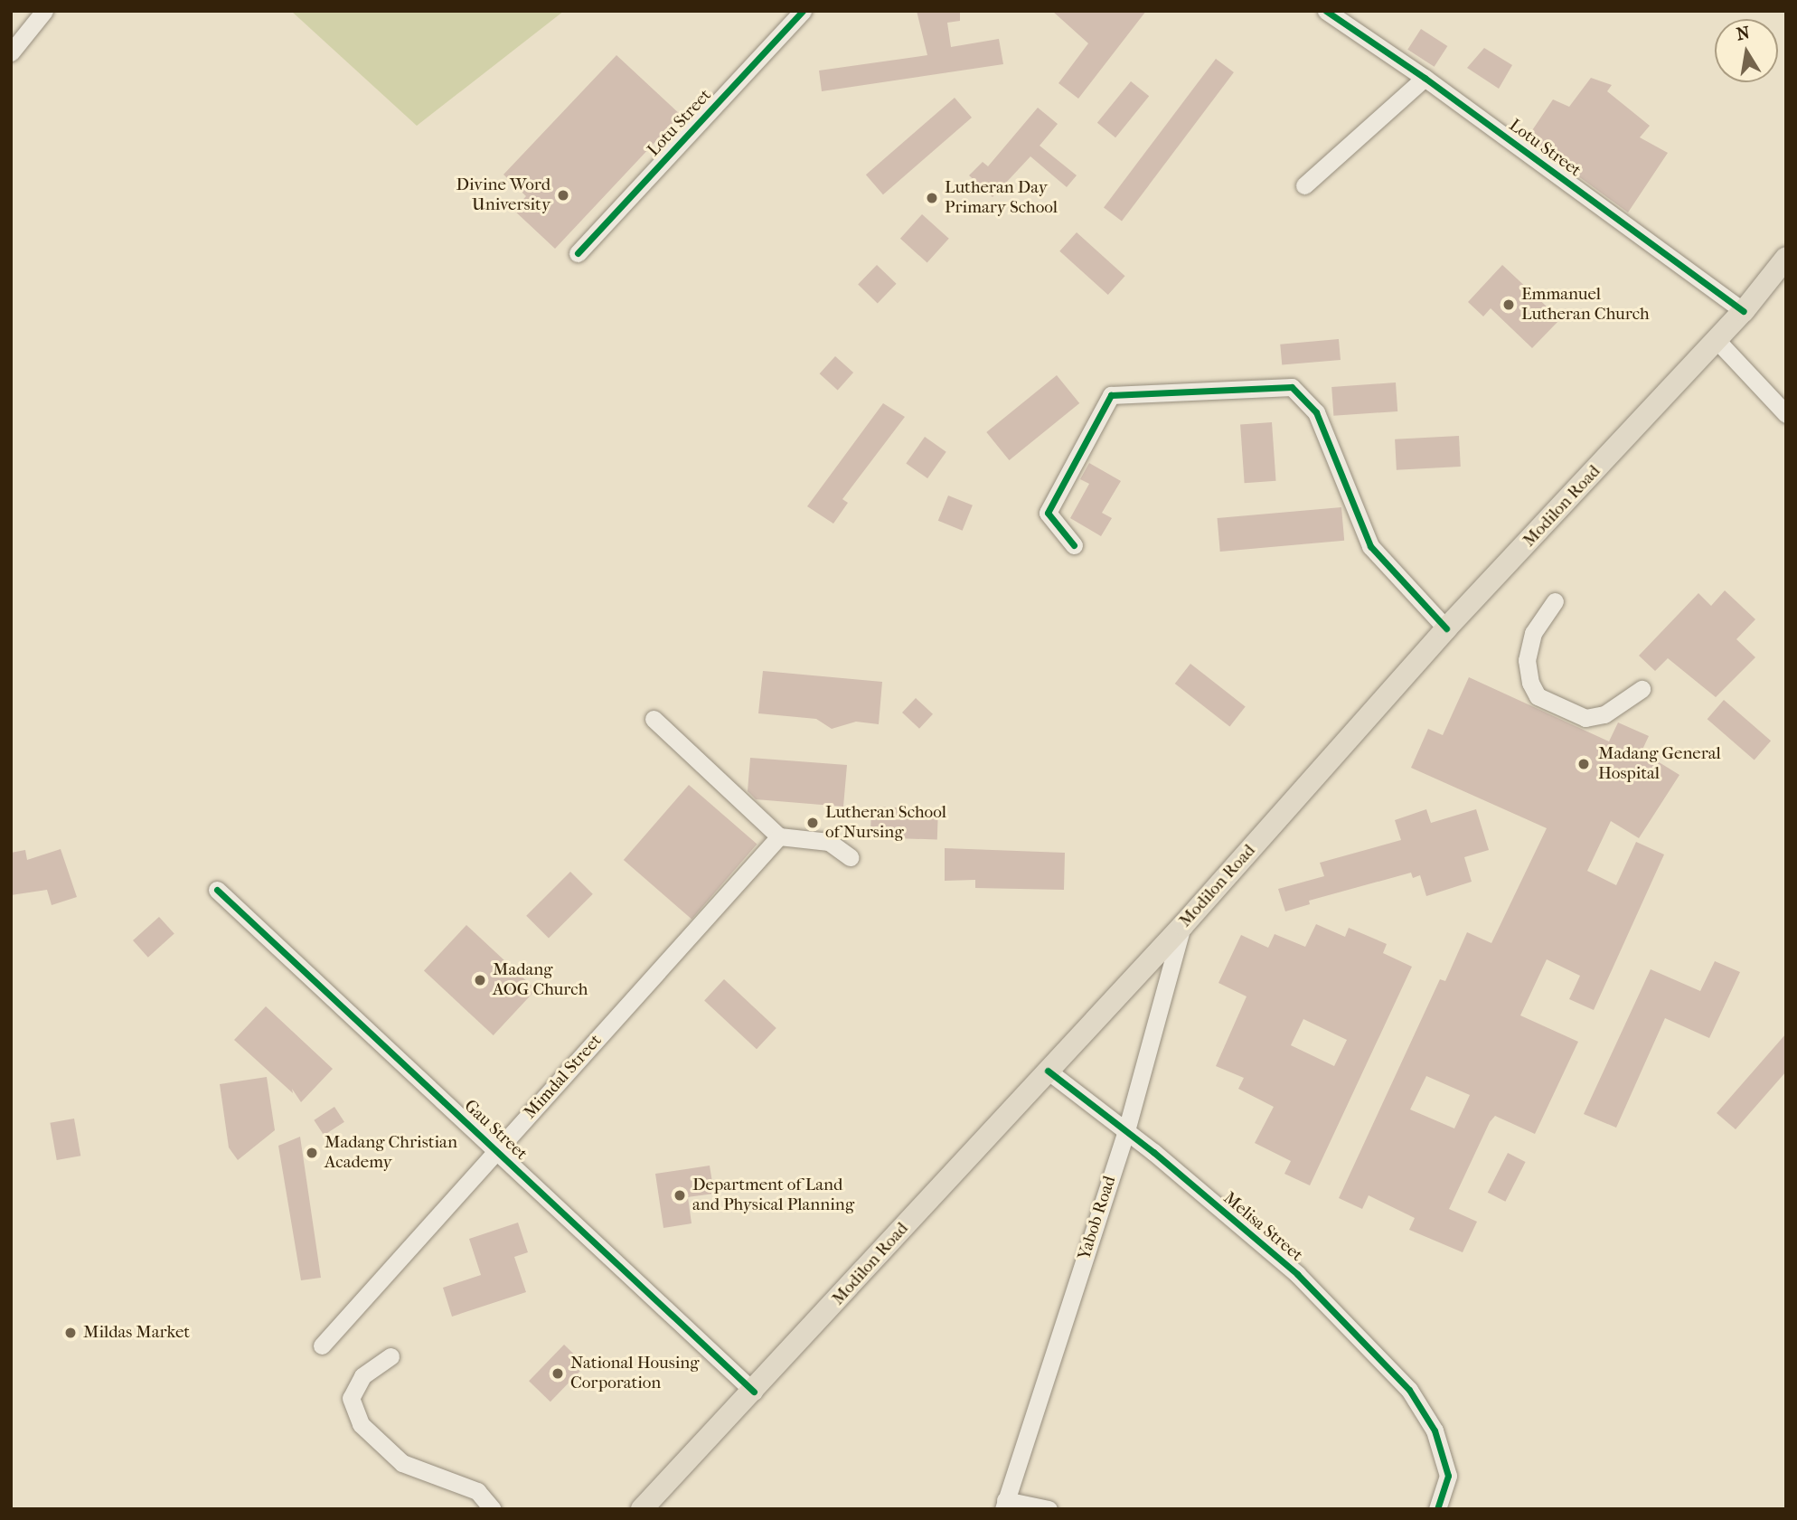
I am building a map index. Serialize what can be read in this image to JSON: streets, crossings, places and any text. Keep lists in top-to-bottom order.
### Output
{
  "streets": {
    "main road": ["Modilon Road"],
    "street": [
      "Lotu Street",
      "Mimdal Street",
      "Gau Street",
      "Yabob Road",
      "Melisa Street"
    ]
  },
  "crossings": [
    ["Lotu Street", "Modilon Road"],
    ["Modilon Road", "Gau Street"],
    ["Modilon Road", "Yabob Road"],
    ["Modilon Road", "Melisa Street"],
    ["Mimdal Street", "Gau Street"],
    ["Yabob Road", "Melisa Street"]
  ],
  "places": [
    "Divine Word University",
    "Lutheran Day Primary School",
    "Emmanuel Lutheran Church",
    "Madang General Hospital",
    "Lutheran School of Nursing",
    "Madang AOG Church",
    "Madang Christian Academy",
    "Department of Land and Physical Planning",
    "Mildas Market",
    "National Housing Corporation"
  ],
  "north": "top"
}
